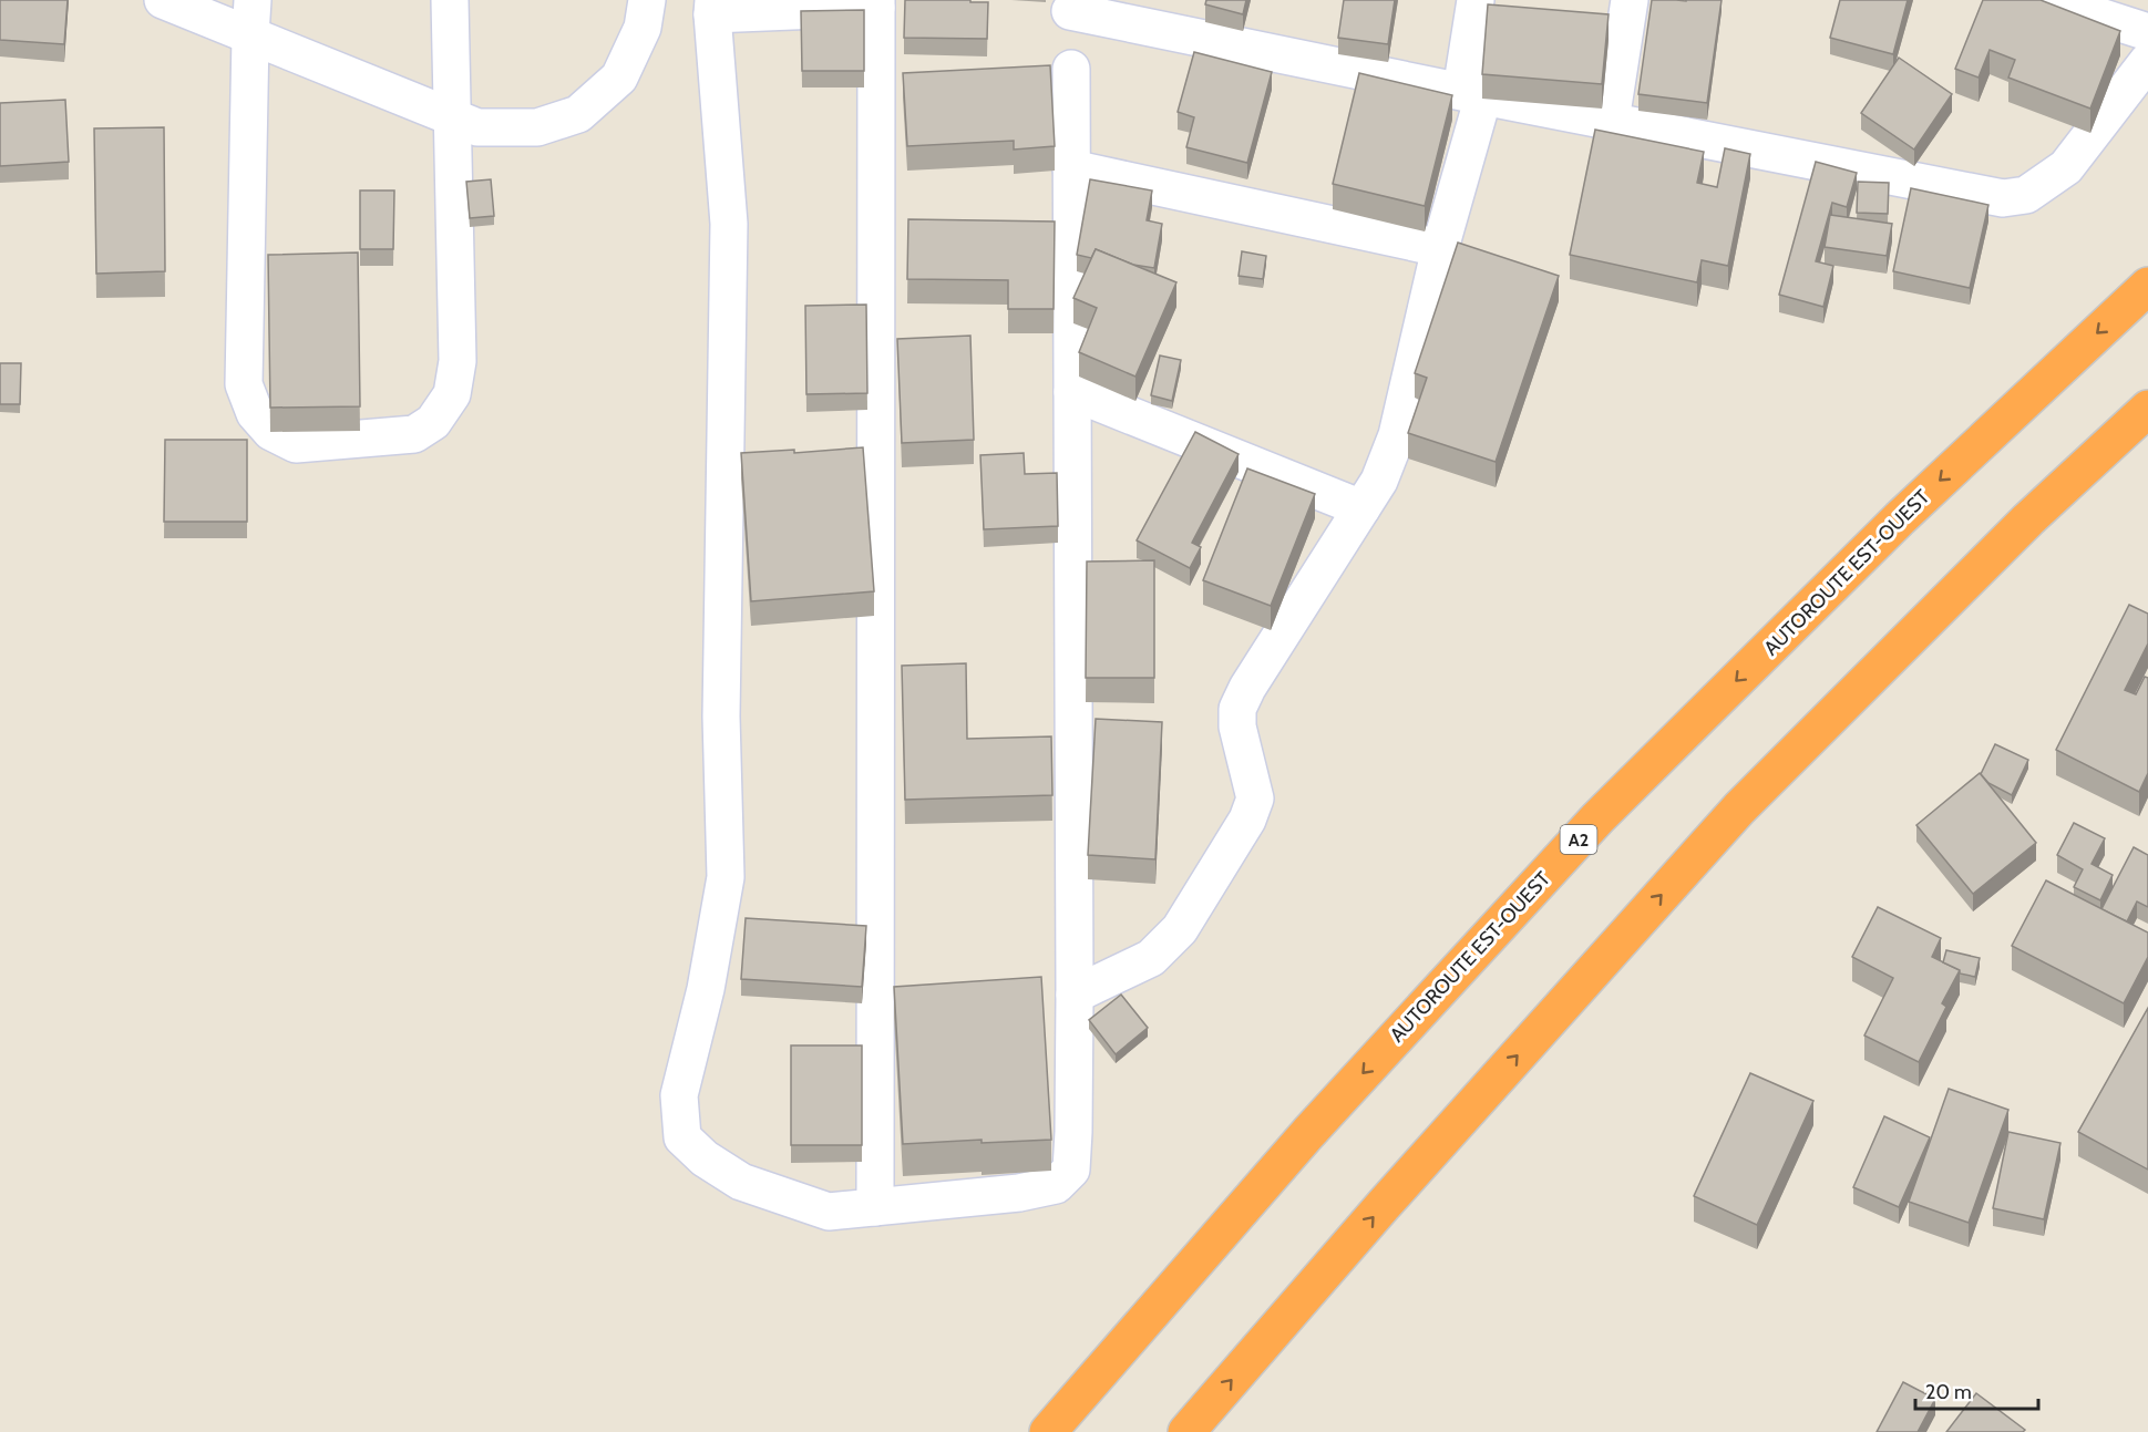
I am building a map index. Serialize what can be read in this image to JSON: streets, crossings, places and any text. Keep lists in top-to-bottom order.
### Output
{
  "streets": {
    "highway": ["AUTOROUTE EST-OUEST", "A2"]
  },
  "scale_bar": "20 m"
}
